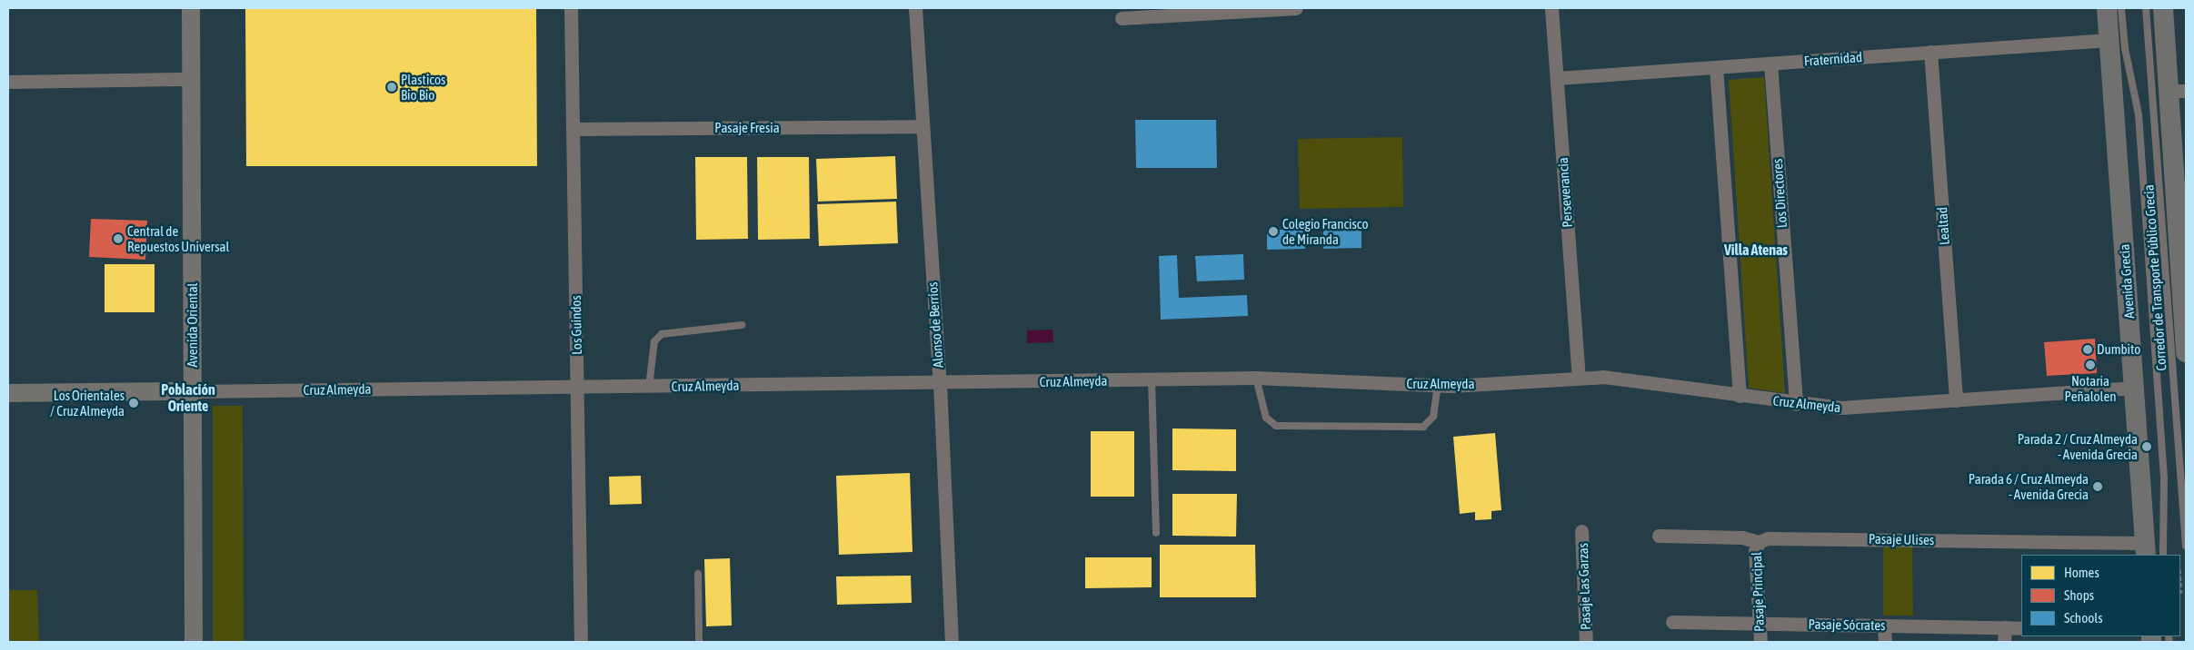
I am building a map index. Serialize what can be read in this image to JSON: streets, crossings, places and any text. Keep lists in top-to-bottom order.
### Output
{
  "streets": {
    "main road": ["Avenida Grecia", "Avenida Oriental", "Cruz Almeyda"],
    "street": [
      "Fraternidad",
      "Pasaje Fresia",
      "Perseverancia",
      "Los Directores",
      "Lealtad",
      "Los Guindos",
      "Alonso de Berríos",
      "Pasaje Ulises",
      "Pasaje Las Garzas",
      "Pasaje Principal",
      "Pasaje Sócrates"
    ],
    "lane": ["Corredor de Transporte Público Grecia"]
  },
  "crossings": [
    ["Fraternidad", "Perseverancia"],
    ["Fraternidad", "Los Directores"],
    ["Fraternidad", "Lealtad"],
    ["Fraternidad", "Avenida Grecia"],
    ["Pasaje Fresia", "Los Guindos"],
    ["Pasaje Fresia", "Alonso de Berríos"],
    ["Perseverancia", "Cruz Almeyda"],
    ["Los Directores", "Cruz Almeyda"],
    ["Lealtad", "Cruz Almeyda"],
    ["Avenida Grecia", "Cruz Almeyda"],
    ["Avenida Grecia", "Pasaje Ulises"],
    ["Avenida Oriental", "Cruz Almeyda"],
    ["Los Guindos", "Cruz Almeyda"],
    ["Alonso de Berríos", "Cruz Almeyda"],
    ["Pasaje Ulises", "Pasaje Principal"],
    ["Pasaje Principal", "Pasaje Sócrates"]
  ],
  "districts": ["Villa Atenas", "Población Oriente"],
  "places": [
    "Plasticos Bio Bio",
    "Colegio Francisco de Miranda",
    "Central de Repuestos Universal",
    "Dumbito",
    "Notaria Peñalolen",
    "Los Orientales / Cruz Almeyda",
    "Parada 2 / Cruz Almeyda - Avenida Grecia",
    "Parada 6 / Cruz Almeyda - Avenida Grecia"
  ],
  "legend": ["Homes", "Shops", "Schools"]
}
